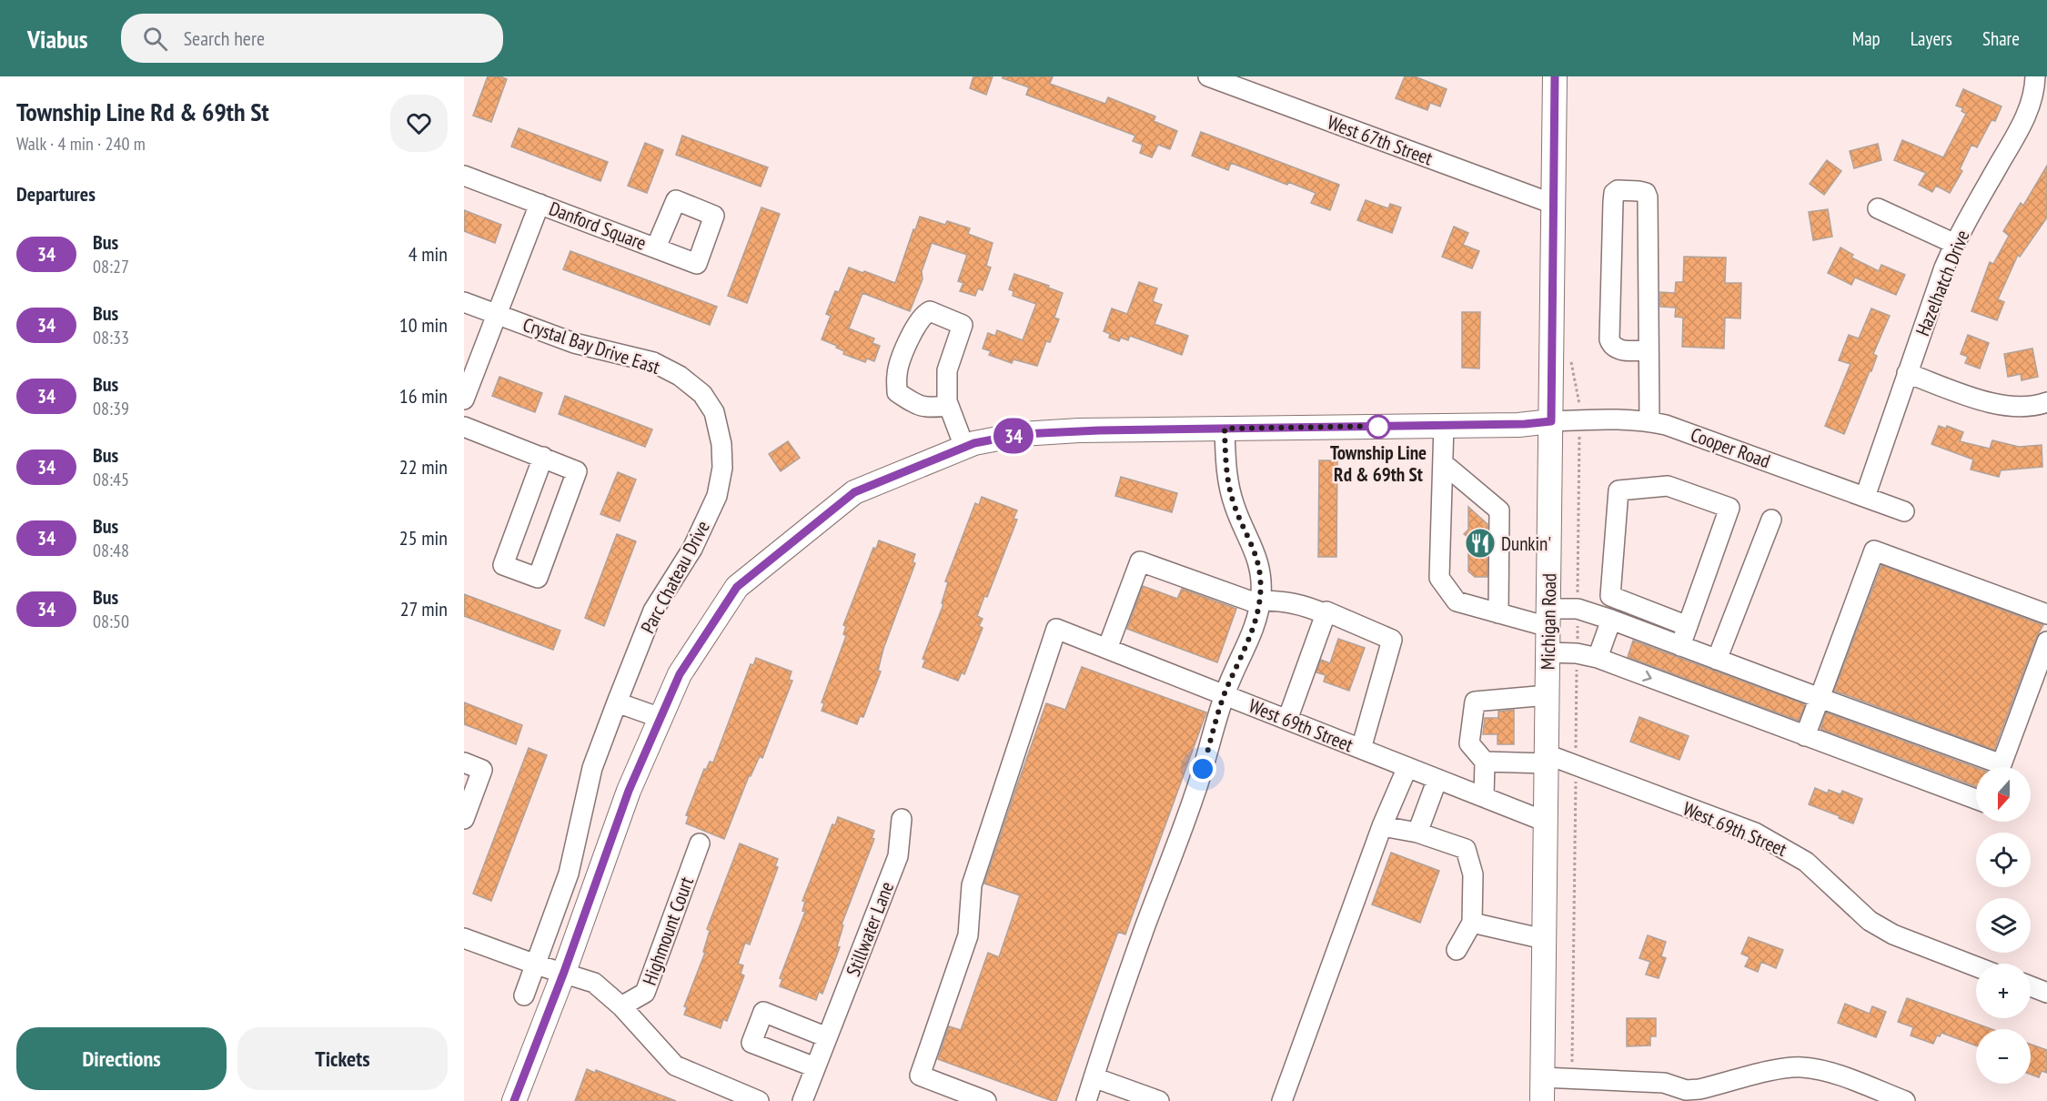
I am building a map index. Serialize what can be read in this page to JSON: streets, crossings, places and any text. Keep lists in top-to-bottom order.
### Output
{
  "streets": {
    "main road": ["Michigan Road"],
    "street": [
      "West 67th Street",
      "Danford Square",
      "Hazelhatch Drive",
      "Crystal Bay Drive East",
      "Cooper Road",
      "Parc Chateau Drive",
      "West 69th Street",
      "Stillwater Lane",
      "Highmount Court"
    ]
  },
  "crossings": [
    ["West 67th Street", "Michigan Road"],
    ["Danford Square", "Crystal Bay Drive East"],
    ["Hazelhatch Drive", "Cooper Road"],
    ["Crystal Bay Drive East", "Parc Chateau Drive"],
    ["Cooper Road", "Michigan Road"],
    ["Michigan Road", "West 69th Street"]
  ],
  "places": {
    "other": ["Township Line Rd & 69th St"],
    "restaurant": ["Dunkin'"]
  },
  "lines": ["bus line 34"],
  "north": "bottom",
  "page": {
    "header": "Viabus",
    "search": "Search here",
    "nav": ["Map", "Layers", "Share"],
    "heading": [
      ["Township Line Rd & 69th St", "Walk · 4 min · 240 m"],
      "Departures"
    ],
    "on_map": "34",
    "list": [
      {
        "mark": "34",
        "name": "Bus",
        "note": "08:27",
        "value": "4 min"
      },
      {
        "mark": "34",
        "name": "Bus",
        "note": "08:33",
        "value": "10 min"
      },
      {
        "mark": "34",
        "name": "Bus",
        "note": "08:39",
        "value": "16 min"
      },
      {
        "mark": "34",
        "name": "Bus",
        "note": "08:45",
        "value": "22 min"
      },
      {
        "mark": "34",
        "name": "Bus",
        "note": "08:48",
        "value": "25 min"
      },
      {
        "mark": "34",
        "name": "Bus",
        "note": "08:50",
        "value": "27 min"
      }
    ],
    "map_buttons": ["+", "−"],
    "buttons": ["Directions", "Tickets"]
  }
}
